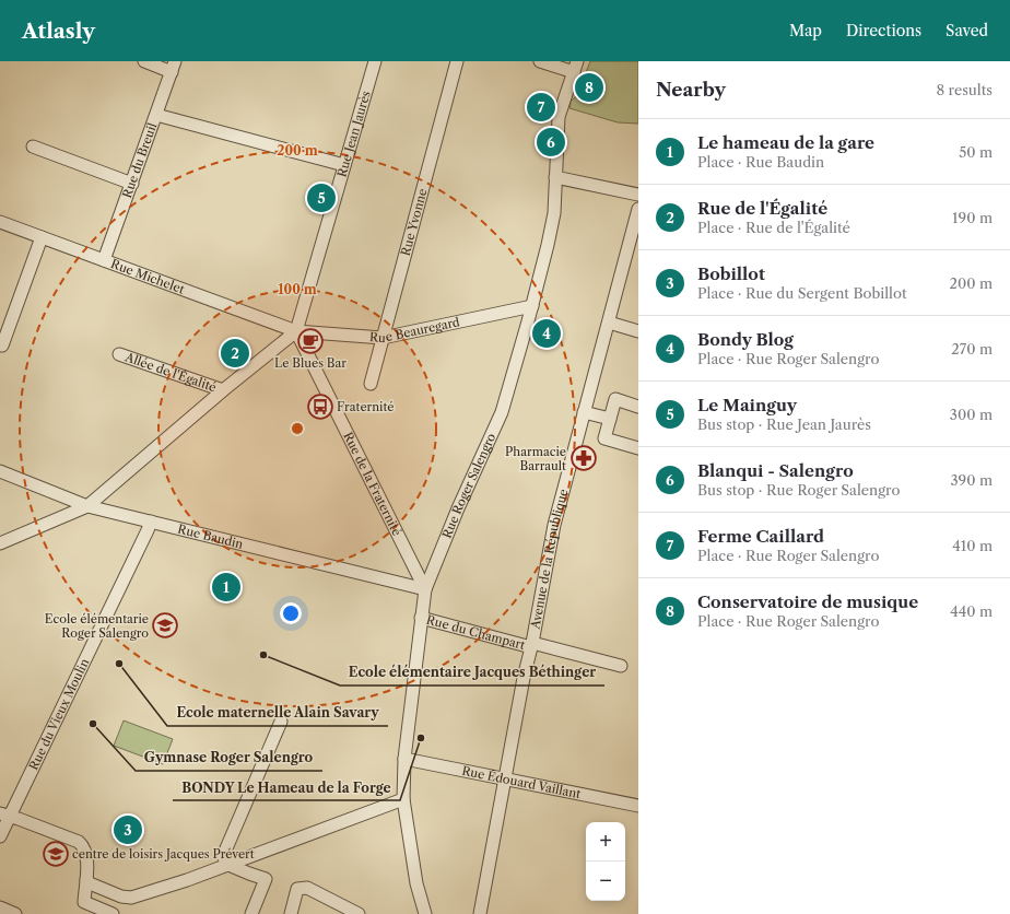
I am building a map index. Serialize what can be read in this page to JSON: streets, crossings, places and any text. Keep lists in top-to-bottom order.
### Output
{
  "streets": {
    "street": [
      "Rue Jean Jaurès",
      "Rue du Breuil",
      "Rue Yvonne",
      "Rue Michelet",
      "Rue Beauregard",
      "Allée de l'Égalité",
      "Rue de la Fraternité",
      "Rue Roger Salengro",
      "Rue Baudin",
      "Avenue de la République",
      "Rue du Champart",
      "Rue du Vieux Moulin",
      "Rue Édouard Vaillant"
    ]
  },
  "crossings": [
    ["Rue Jean Jaurès", "Rue Michelet"],
    ["Rue Jean Jaurès", "Rue Beauregard"],
    ["Rue Jean Jaurès", "Rue de la Fraternité"],
    ["Rue du Breuil", "Rue Michelet"],
    ["Rue Yvonne", "Rue Beauregard"],
    ["Rue Michelet", "Rue Beauregard"],
    ["Rue Michelet", "Rue de la Fraternité"],
    ["Rue Beauregard", "Rue de la Fraternité"],
    ["Rue Beauregard", "Rue Roger Salengro"],
    ["Rue de la Fraternité", "Rue Roger Salengro"],
    ["Rue de la Fraternité", "Rue Baudin"],
    ["Rue Roger Salengro", "Rue Baudin"],
    ["Rue Roger Salengro", "Rue du Champart"],
    ["Rue Roger Salengro", "Rue Édouard Vaillant"],
    ["Rue Baudin", "Rue du Vieux Moulin"],
    ["Avenue de la République", "Rue du Champart"],
    ["Avenue de la République", "Rue Édouard Vaillant"]
  ],
  "places": {
    "cafe": ["Le Blues Bar"],
    "bus stop": ["Fraternité"],
    "pharmacy": ["Pharmacie Barrault"],
    "school or university": ["Ecole élémentarie Roger Salengro", "centre de loisirs Jacques Prévert"],
    "other": [
      "Ecole élémentaire Jacques Béthinger",
      "Ecole maternelle Alain Savary",
      "Gymnase Roger Salengro",
      "BONDY Le Hameau de la Forge"
    ]
  },
  "page": {
    "header": "Atlasly",
    "nav": ["Map", "Directions", "Saved"],
    "heading": ["Nearby", "8 results"],
    "pins": [
      "8",
      "7",
      "6",
      "5",
      "4",
      "2",
      "1",
      "3"
    ],
    "list": [
      {
        "mark": "1",
        "name": "Le hameau de la gare",
        "note": "Place · Rue Baudin",
        "value": "50 m"
      },
      {
        "mark": "2",
        "name": "Rue de l'Égalité",
        "note": "Place · Rue de l'Égalité",
        "value": "190 m"
      },
      {
        "mark": "3",
        "name": "Bobillot",
        "note": "Place · Rue du Sergent Bobillot",
        "value": "200 m"
      },
      {
        "mark": "4",
        "name": "Bondy Blog",
        "note": "Place · Rue Roger Salengro",
        "value": "270 m"
      },
      {
        "mark": "5",
        "name": "Le Mainguy",
        "note": "Bus stop · Rue Jean Jaurès",
        "value": "300 m"
      },
      {
        "mark": "6",
        "name": "Blanqui - Salengro",
        "note": "Bus stop · Rue Roger Salengro",
        "value": "390 m"
      },
      {
        "mark": "7",
        "name": "Ferme Caillard",
        "note": "Place · Rue Roger Salengro",
        "value": "410 m"
      },
      {
        "mark": "8",
        "name": "Conservatoire de musique",
        "note": "Place · Rue Roger Salengro",
        "value": "440 m"
      }
    ],
    "map_buttons": ["+", "−"]
  },
  "rings": ["200 m", "100 m"]
}
